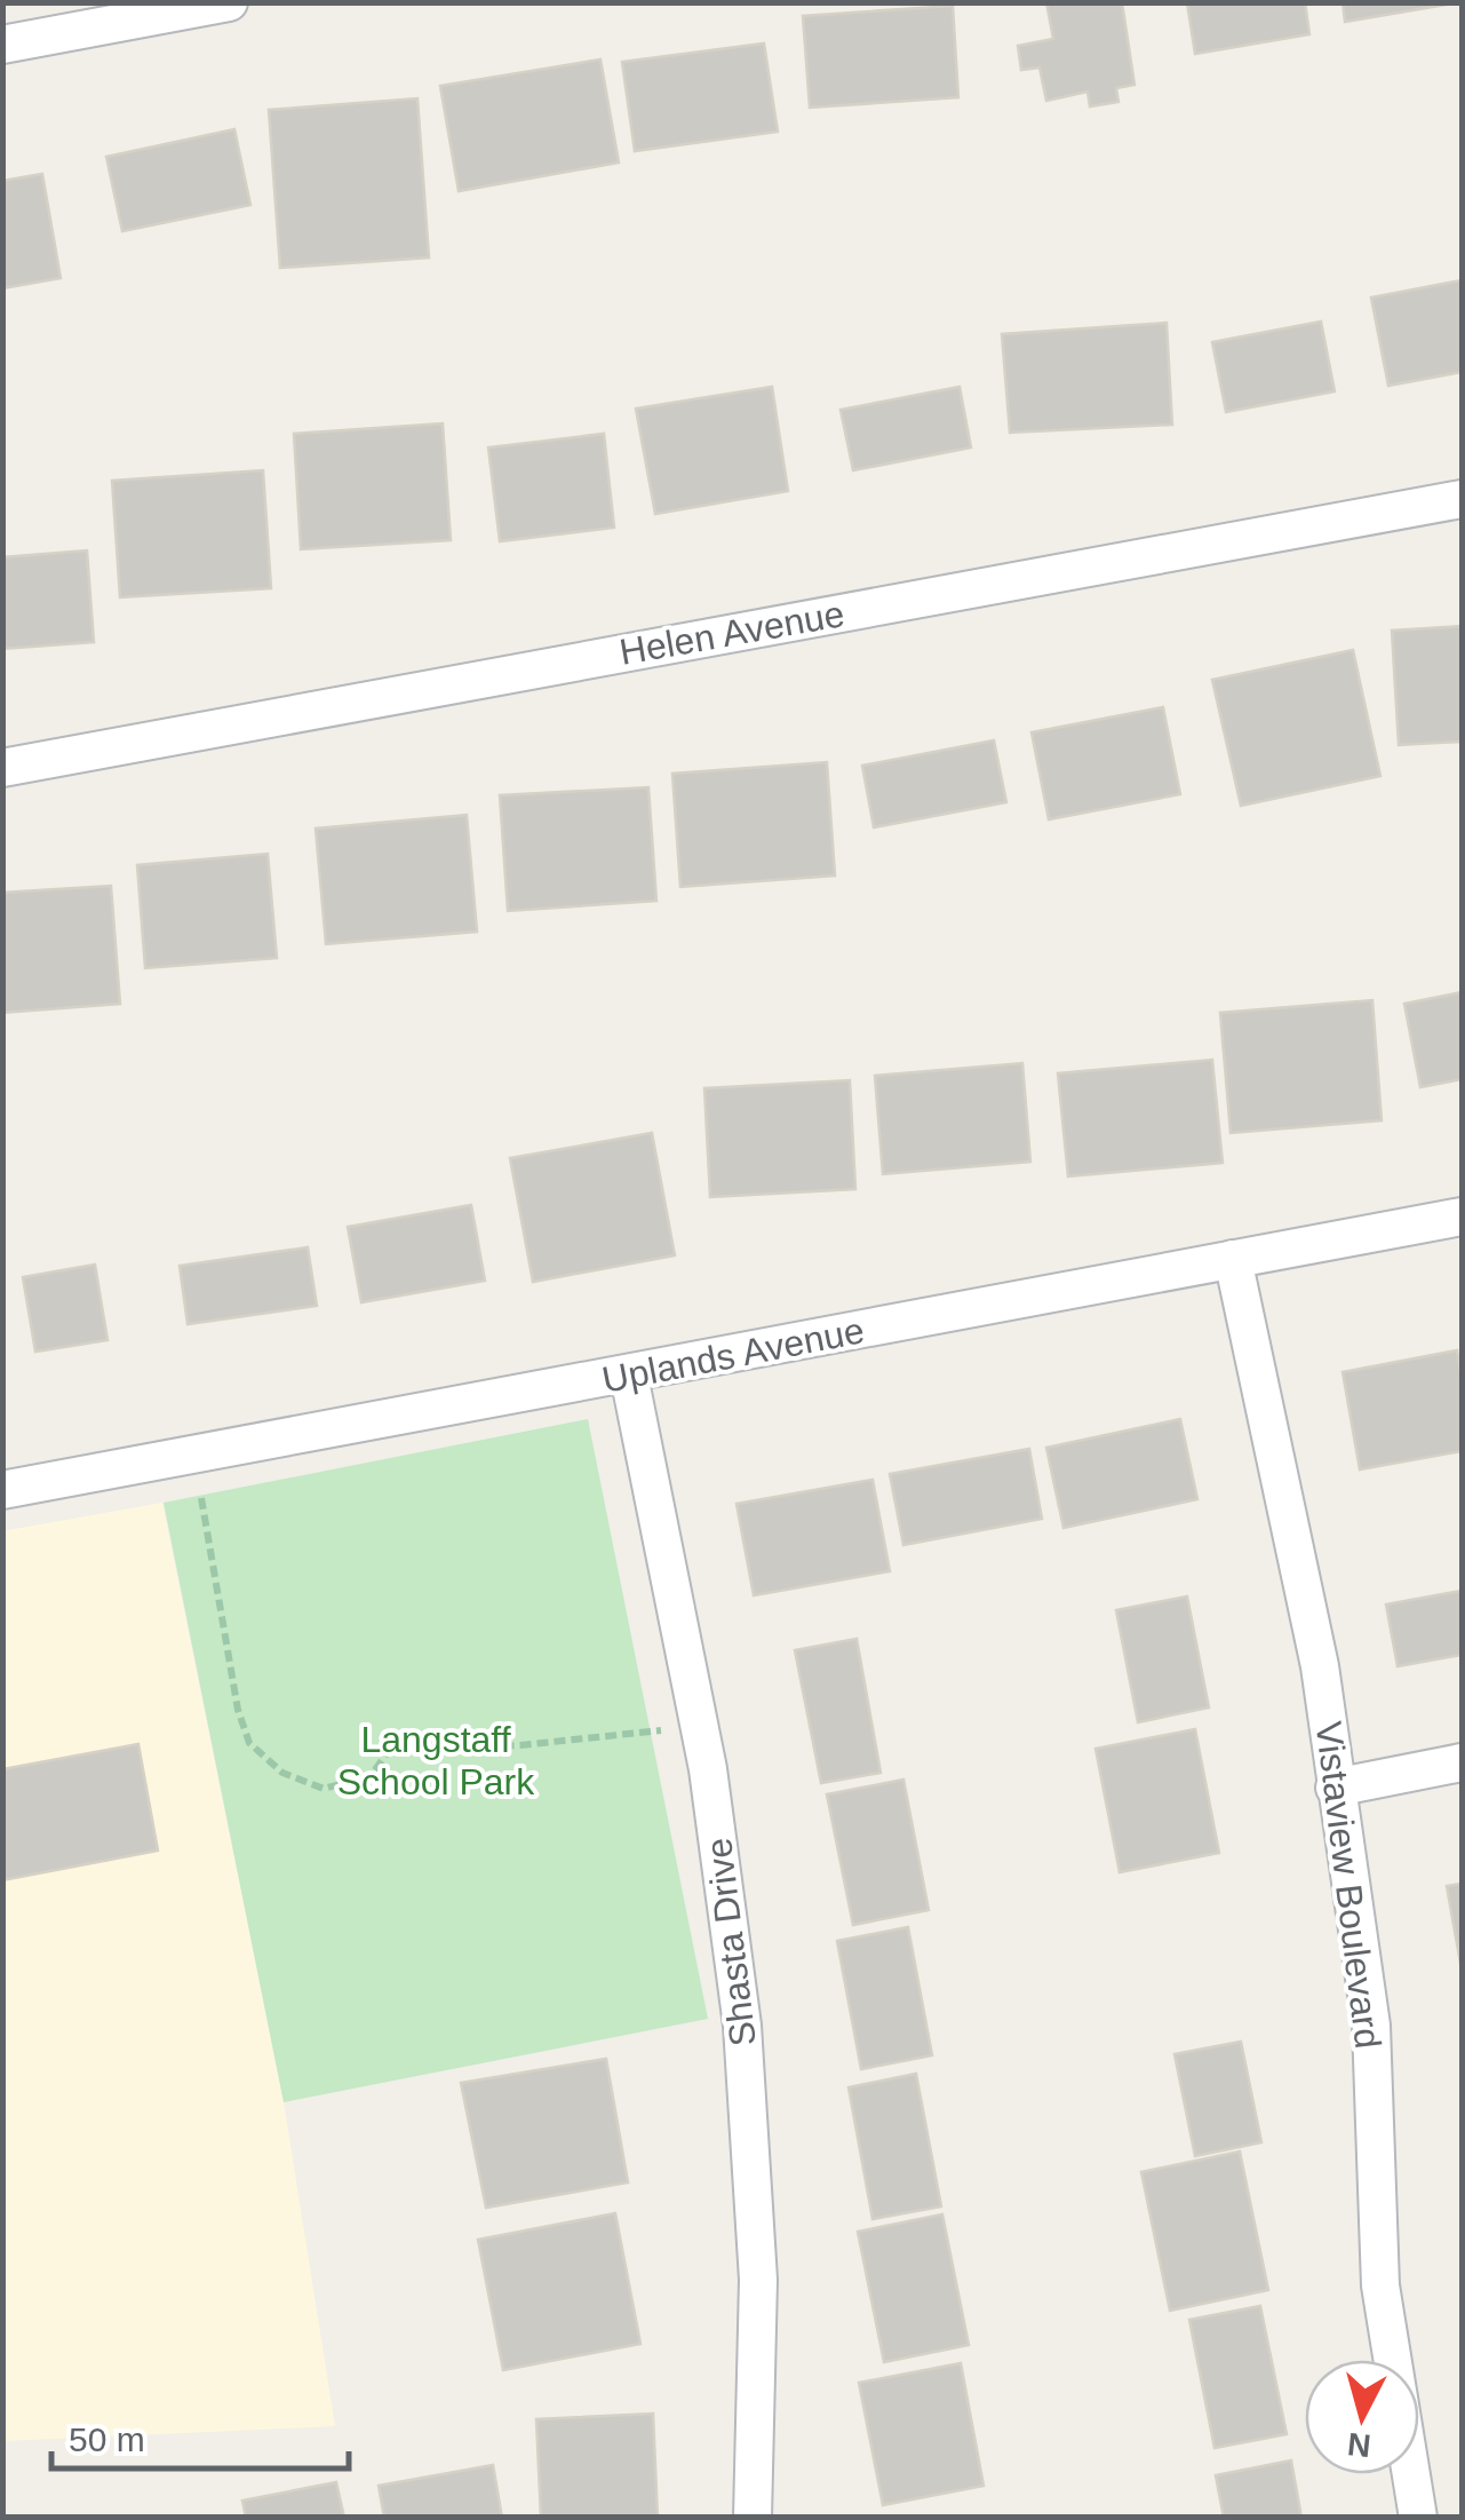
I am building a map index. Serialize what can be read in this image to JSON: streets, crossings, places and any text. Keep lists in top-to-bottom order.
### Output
{
  "streets": {
    "street": [
      "Helen Avenue",
      "Uplands Avenue",
      "Vistaview Boulevard",
      "Shasta Drive"
    ]
  },
  "crossings": [
    ["Uplands Avenue", "Vistaview Boulevard"],
    ["Uplands Avenue", "Shasta Drive"]
  ],
  "parks": ["Langstaff School Park"],
  "scale_bar": "50 m",
  "north": "bottom"
}
